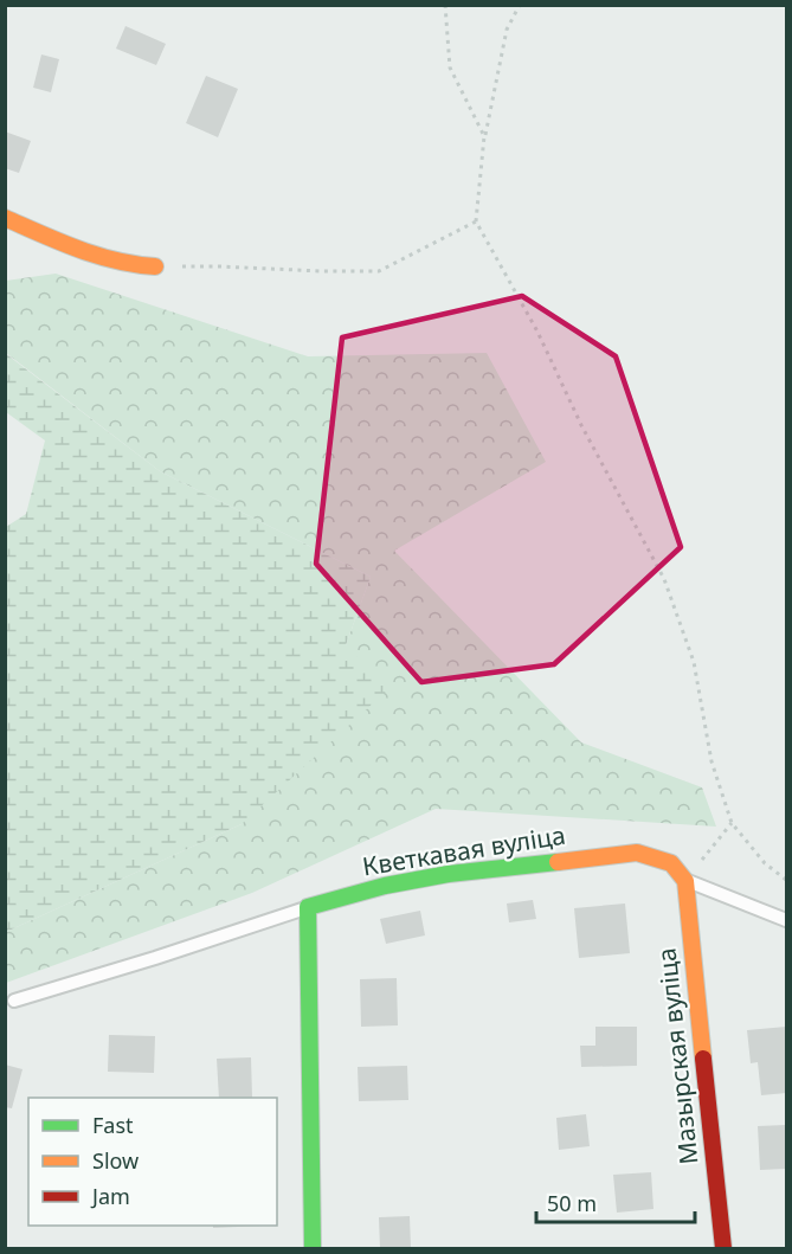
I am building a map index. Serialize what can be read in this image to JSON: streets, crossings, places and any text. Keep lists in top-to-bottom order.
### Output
{
  "streets": {
    "street": ["Кветкавая вуліца", "Мазырская вуліца"]
  },
  "crossings": [
    ["Кветкавая вуліца", "Мазырская вуліца"]
  ],
  "legend": ["Fast", "Slow", "Jam"],
  "scale_bar": "50 m"
}
